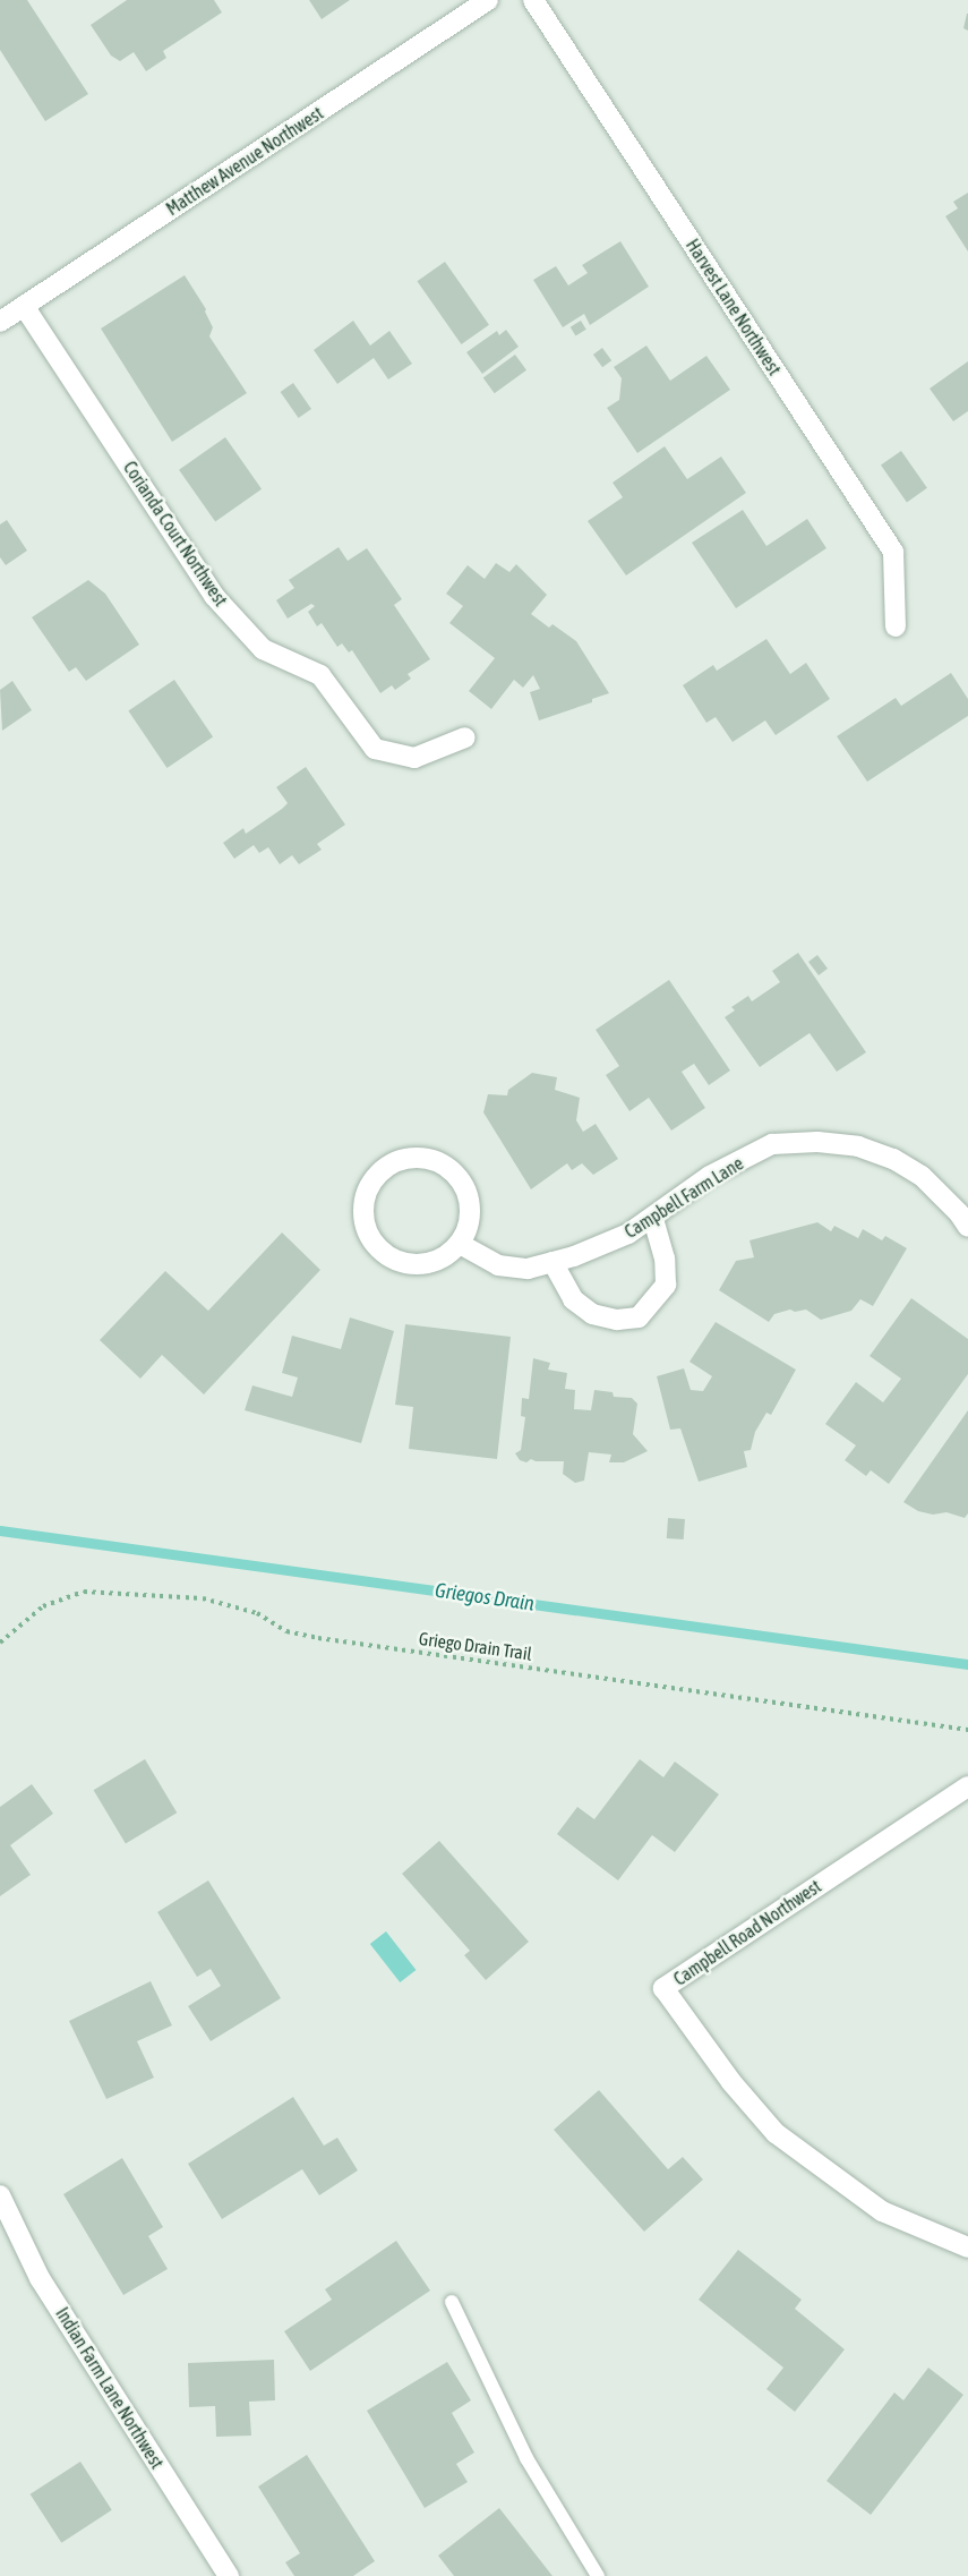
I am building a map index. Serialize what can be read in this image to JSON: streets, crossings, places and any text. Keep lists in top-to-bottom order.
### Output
{
  "streets": {
    "street": [
      "Matthew Avenue Northwest",
      "Harvest Lane Northwest",
      "Corianda Court Northwest",
      "Campbell Farm Lane",
      "Campbell Road Northwest",
      "Indian Farm Lane Northwest"
    ],
    "path": ["Griego Drain Trail"]
  },
  "crossings": [
    ["Matthew Avenue Northwest", "Corianda Court Northwest"]
  ],
  "water": ["Griegos Drain"]
}
